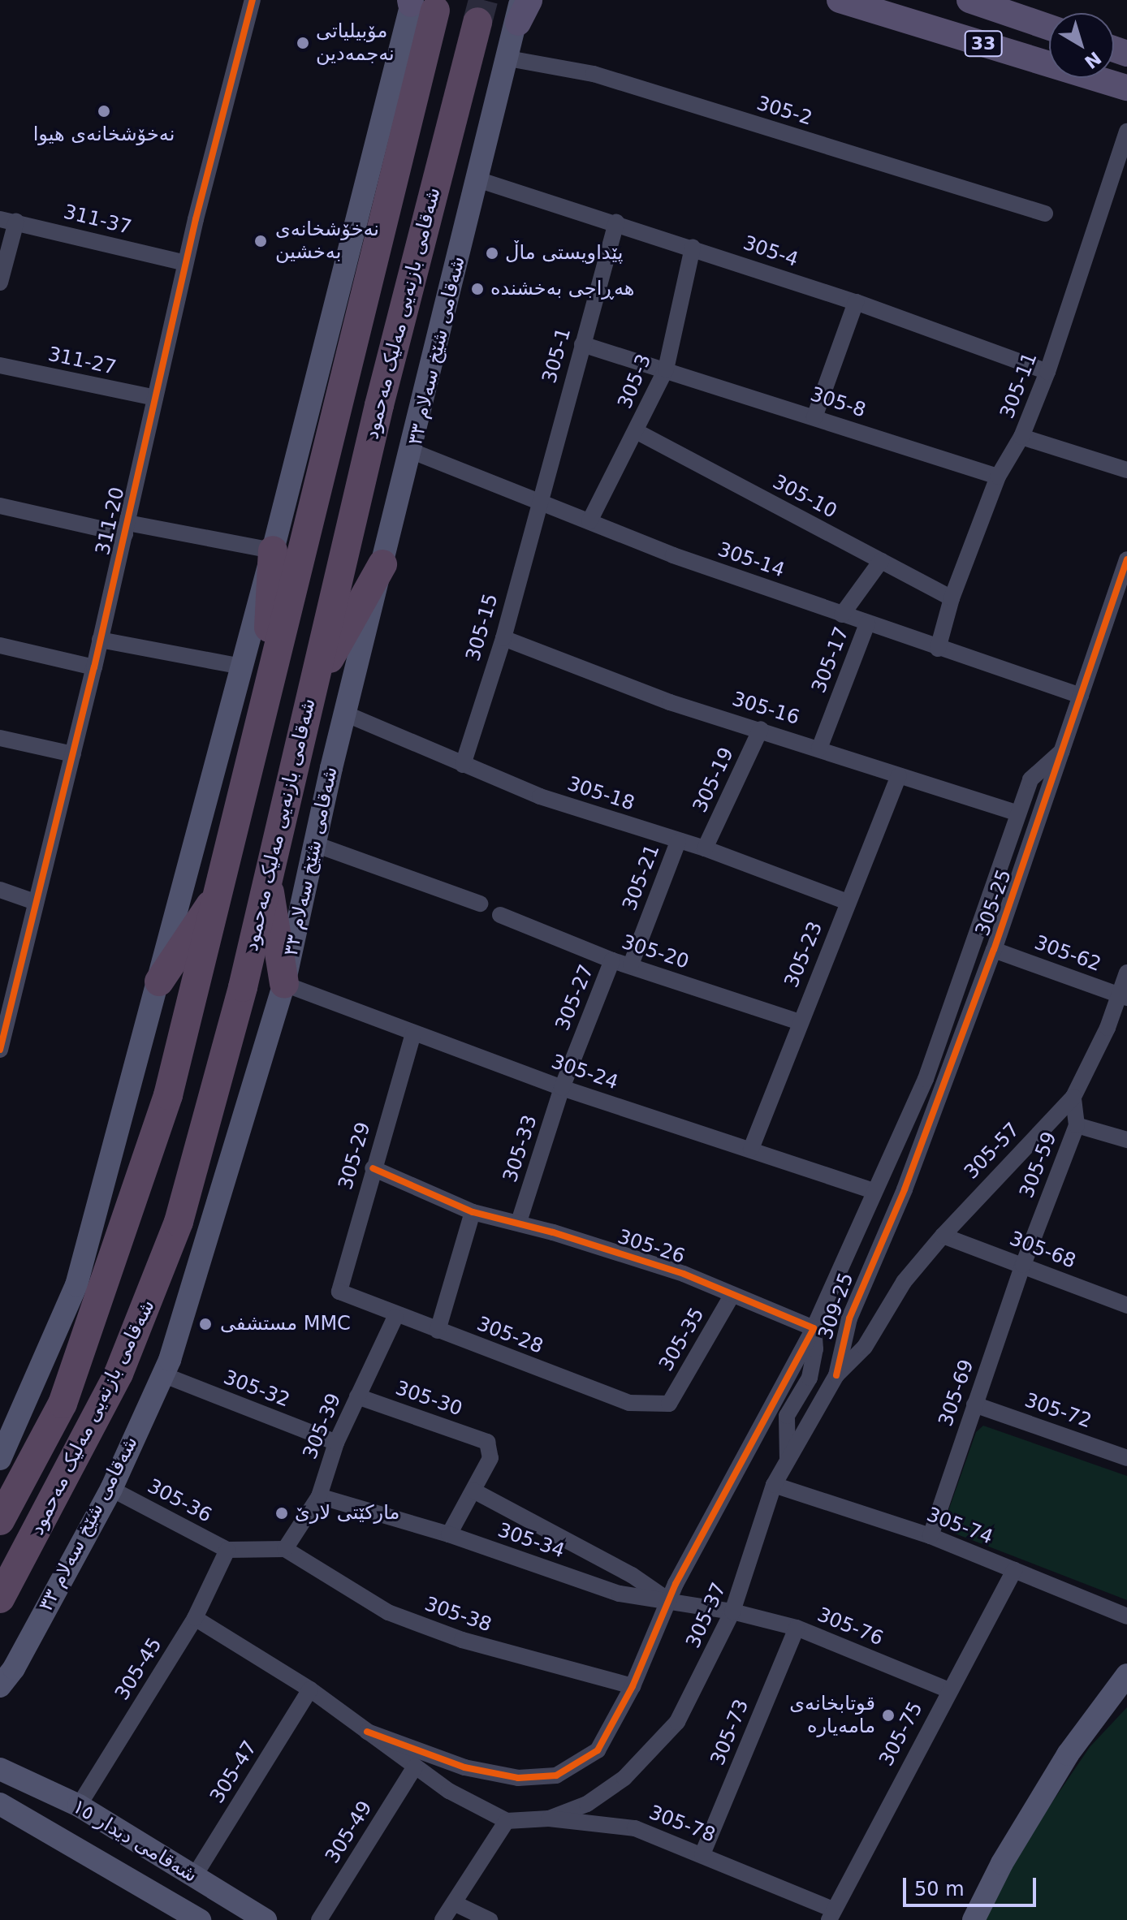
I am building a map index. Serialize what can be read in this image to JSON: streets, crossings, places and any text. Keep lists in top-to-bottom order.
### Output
{
  "streets": {
    "highway": ["شەقامی بازنەیی مەلیک مەحمود"],
    "main road": ["33", "شەقامی شێخ سەلام ٣٣", "شەقامی دیدار ١٥"],
    "street": [
      "305-2",
      "311-37",
      "305-4",
      "305-1",
      "311-27",
      "305-3",
      "305-11",
      "305-8",
      "305-10",
      "311-20",
      "305-14",
      "305-15",
      "305-17",
      "305-16",
      "305-19",
      "305-18",
      "305-21",
      "305-25",
      "305-20",
      "305-62",
      "305-23",
      "305-27",
      "305-24",
      "305-33",
      "305-57",
      "305-29",
      "305-59",
      "305-26",
      "305-68",
      "309-25",
      "305-28",
      "305-35",
      "305-32",
      "305-69",
      "305-30",
      "305-72",
      "305-39",
      "305-36",
      "305-74",
      "305-34",
      "305-38",
      "305-37",
      "305-76",
      "305-45",
      "305-73",
      "305-75",
      "305-47",
      "305-78",
      "305-49"
    ]
  },
  "crossings": [
    ["305-2", "شەقامی شێخ سەلام ٣٣"],
    ["311-37", "311-20"],
    ["305-4", "شەقامی شێخ سەلام ٣٣"],
    ["305-4", "305-1"],
    ["305-4", "305-3"],
    ["305-4", "305-11"],
    ["شەقامی شێخ سەلام ٣٣", "305-14"],
    ["شەقامی شێخ سەلام ٣٣", "305-18"],
    ["شەقامی شێخ سەلام ٣٣", "305-24"],
    ["شەقامی شێخ سەلام ٣٣", "305-32"],
    ["شەقامی شێخ سەلام ٣٣", "305-36"],
    ["305-1", "305-8"],
    ["305-1", "305-14"],
    ["305-1", "305-15"],
    ["311-27", "311-20"],
    ["305-3", "305-8"],
    ["305-3", "305-10"],
    ["305-3", "305-14"],
    ["305-11", "305-8"],
    ["305-11", "305-10"],
    ["305-11", "305-14"],
    ["305-14", "305-15"],
    ["305-14", "305-17"],
    ["305-14", "305-25"],
    ["305-15", "305-16"],
    ["305-15", "305-18"],
    ["305-17", "305-16"],
    ["305-16", "305-19"],
    ["305-16", "305-23"],
    ["305-19", "305-18"],
    ["305-18", "305-21"],
    ["305-18", "305-23"],
    ["305-21", "305-20"],
    ["305-25", "305-62"],
    ["305-25", "309-25"],
    ["305-20", "305-23"],
    ["305-20", "305-27"],
    ["305-23", "305-24"],
    ["305-27", "305-24"],
    ["305-27", "305-33"],
    ["305-24", "305-33"],
    ["305-24", "305-29"],
    ["305-33", "305-26"],
    ["305-57", "305-59"],
    ["305-57", "305-68"],
    ["305-57", "309-25"],
    ["305-57", "305-37"],
    ["305-29", "305-26"],
    ["305-29", "305-28"],
    ["305-59", "305-68"],
    ["305-59", "305-69"],
    ["305-26", "305-35"],
    ["305-68", "305-69"],
    ["309-25", "305-37"],
    ["305-28", "305-35"],
    ["305-28", "305-39"],
    ["305-32", "305-39"],
    ["305-69", "305-72"],
    ["305-69", "305-74"],
    ["305-30", "305-39"],
    ["305-39", "305-34"],
    ["305-39", "305-38"],
    ["305-36", "305-45"],
    ["305-74", "305-37"],
    ["305-74", "305-75"],
    ["305-34", "305-37"],
    ["305-34", "305-76"],
    ["305-37", "305-76"],
    ["305-37", "305-78"],
    ["305-76", "305-73"],
    ["305-76", "305-75"],
    ["305-45", "شەقامی دیدار ١٥"],
    ["305-73", "305-78"],
    ["305-75", "305-78"],
    ["305-47", "شەقامی دیدار ١٥"]
  ],
  "places": [
    "مۆبیلیاتی نەجمەدین",
    "نەخۆشخانەی هیوا",
    "نەخۆشخانەی بەخشین",
    "پێداویستی ماڵ",
    "هەڕاجی بەخشندە",
    "مستشفى MMC",
    "مارکێتی لارێ",
    "قوتابخانەی مامەیارە"
  ],
  "scale_bar": "50 m",
  "north": "bottom right"
}
